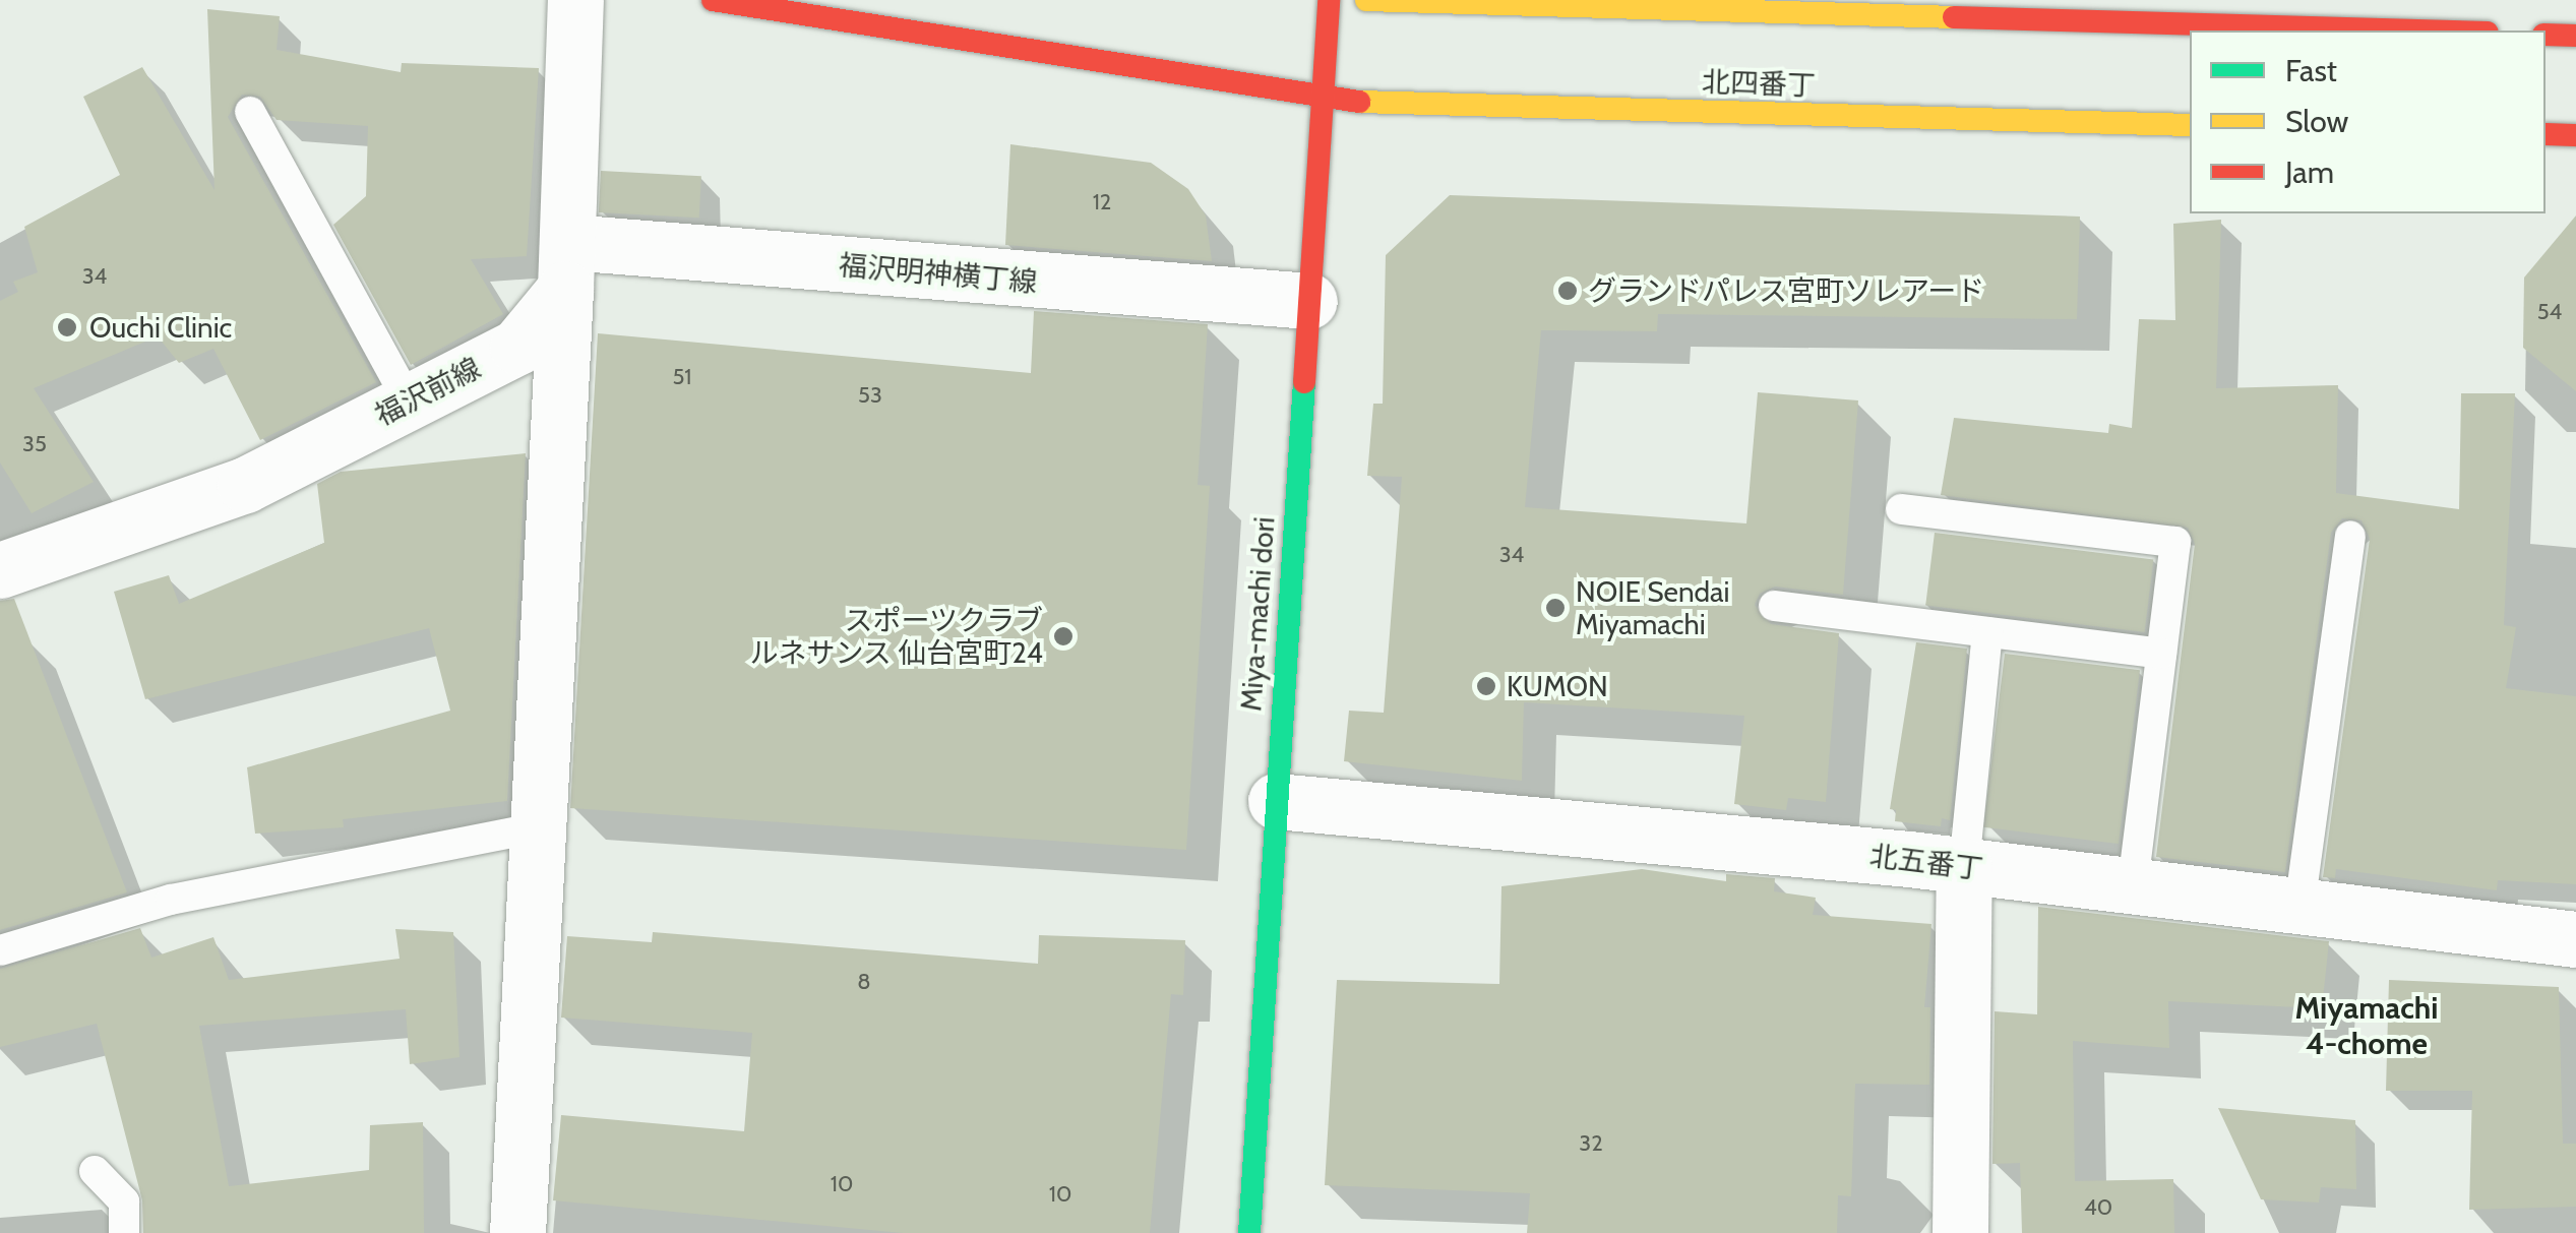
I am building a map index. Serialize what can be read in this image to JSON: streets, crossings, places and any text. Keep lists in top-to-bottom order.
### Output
{
  "streets": {
    "street": [
      "北四番丁",
      "福沢明神横丁線",
      "福沢前線",
      "Miya-machi dori",
      "北五番丁"
    ]
  },
  "crossings": [
    ["北四番丁", "Miya-machi dori"],
    ["福沢明神横丁線", "福沢前線"],
    ["福沢明神横丁線", "Miya-machi dori"],
    ["Miya-machi dori", "北五番丁"]
  ],
  "districts": ["Miyamachi 4-chome"],
  "places": [
    "グランドパレス宮町ソレアード",
    "Ouchi Clinic",
    "NOIE Sendai Miyamachi",
    "スポーツクラブ ルネサンス 仙台宮町24",
    "KUMON"
  ],
  "house_numbers": [
    "12",
    "34",
    "54",
    "51",
    "53",
    "35",
    "34",
    "8",
    "32",
    "10",
    "10",
    "40"
  ],
  "legend": ["Fast", "Slow", "Jam"]
}
